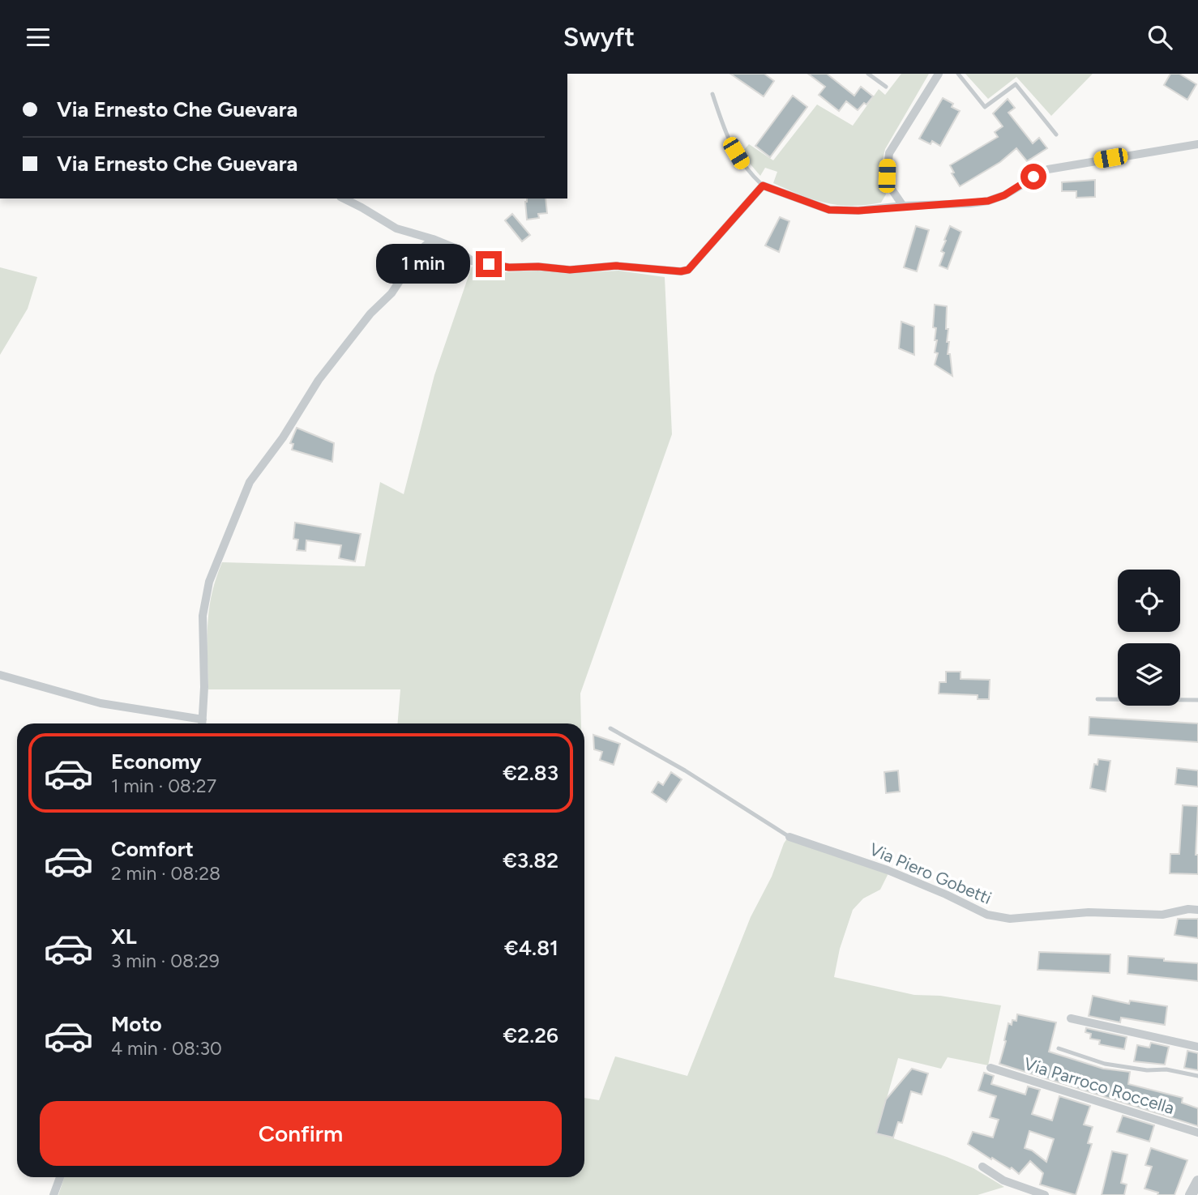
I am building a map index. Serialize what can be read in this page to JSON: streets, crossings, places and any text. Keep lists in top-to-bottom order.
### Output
{
  "streets": {
    "street": ["Via Piero Gobetti", "Via Parroco Roccella"]
  },
  "page": {
    "header": "Swyft",
    "banner": ["Via Ernesto Che Guevara", "Via Ernesto Che Guevara"],
    "bubble": "1 min",
    "list": [
      {
        "name": "Economy",
        "note": "1 min · 08:27",
        "value": "€2.83"
      },
      {
        "name": "Comfort",
        "note": "2 min · 08:28",
        "value": "€3.82"
      },
      {
        "name": "XL",
        "note": "3 min · 08:29",
        "value": "€4.81"
      },
      {
        "name": "Moto",
        "note": "4 min · 08:30",
        "value": "€2.26"
      }
    ],
    "buttons": "Confirm"
  }
}
